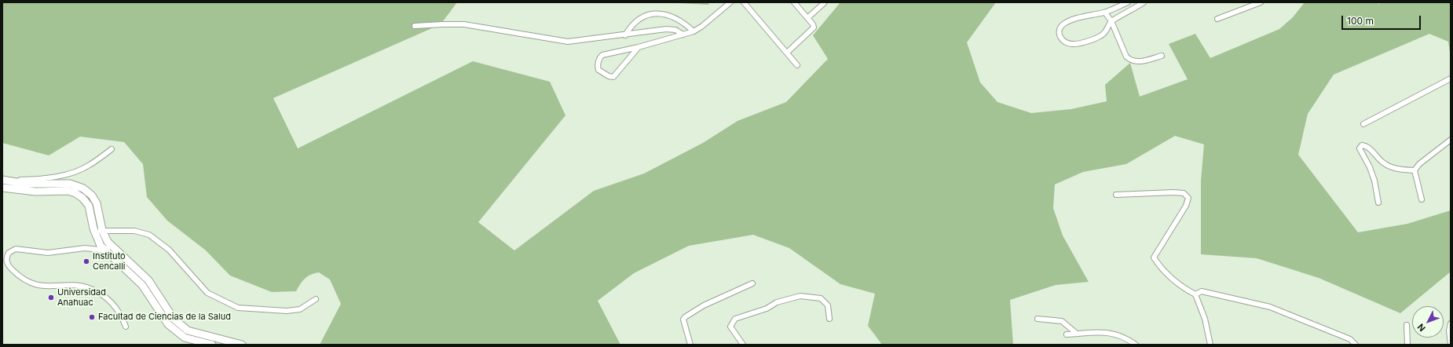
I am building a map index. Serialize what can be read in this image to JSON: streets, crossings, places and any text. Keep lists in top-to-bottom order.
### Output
{
  "places": ["Instituto Cencalli", "Universidad Anahuac", "Facultad de Ciencias de la Salud"],
  "scale_bar": "100 m",
  "north": "bottom left"
}
